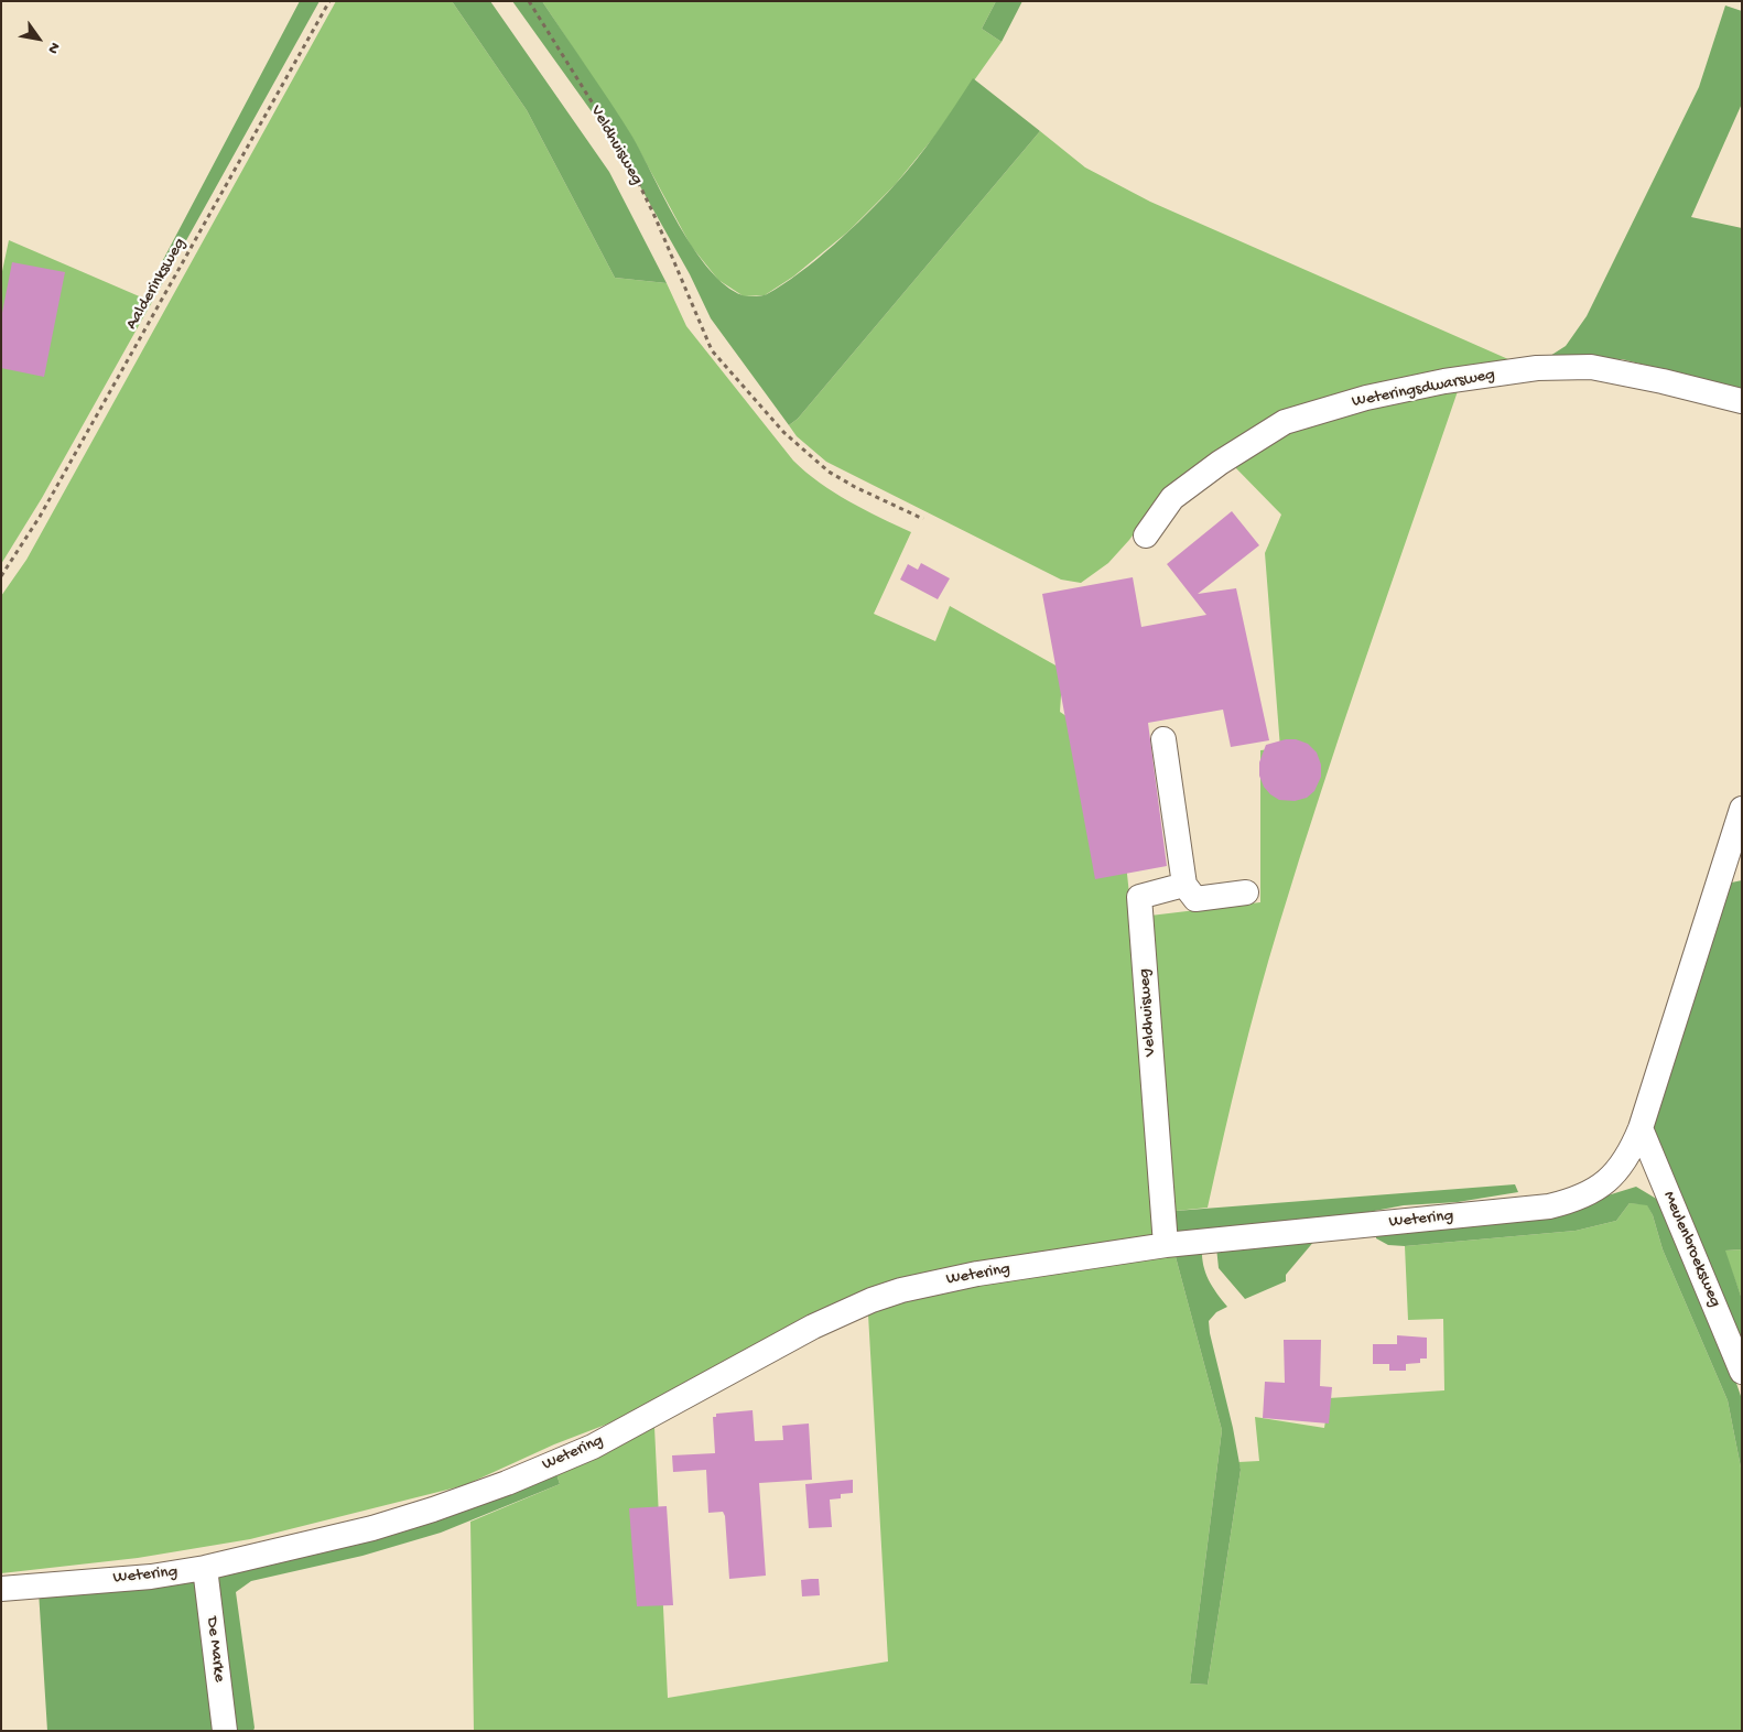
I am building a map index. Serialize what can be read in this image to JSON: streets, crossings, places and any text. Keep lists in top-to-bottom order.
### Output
{
  "streets": {
    "street": [
      "Veldhuisweg",
      "Weteringsdwarsweg",
      "Wetering",
      "Meulenbroeksweg",
      "De Marke"
    ],
    "path": ["Aalderinksweg"]
  },
  "crossings": [
    ["Veldhuisweg", "Wetering"],
    ["Wetering", "Meulenbroeksweg"],
    ["Wetering", "De Marke"]
  ],
  "north": "bottom right"
}
